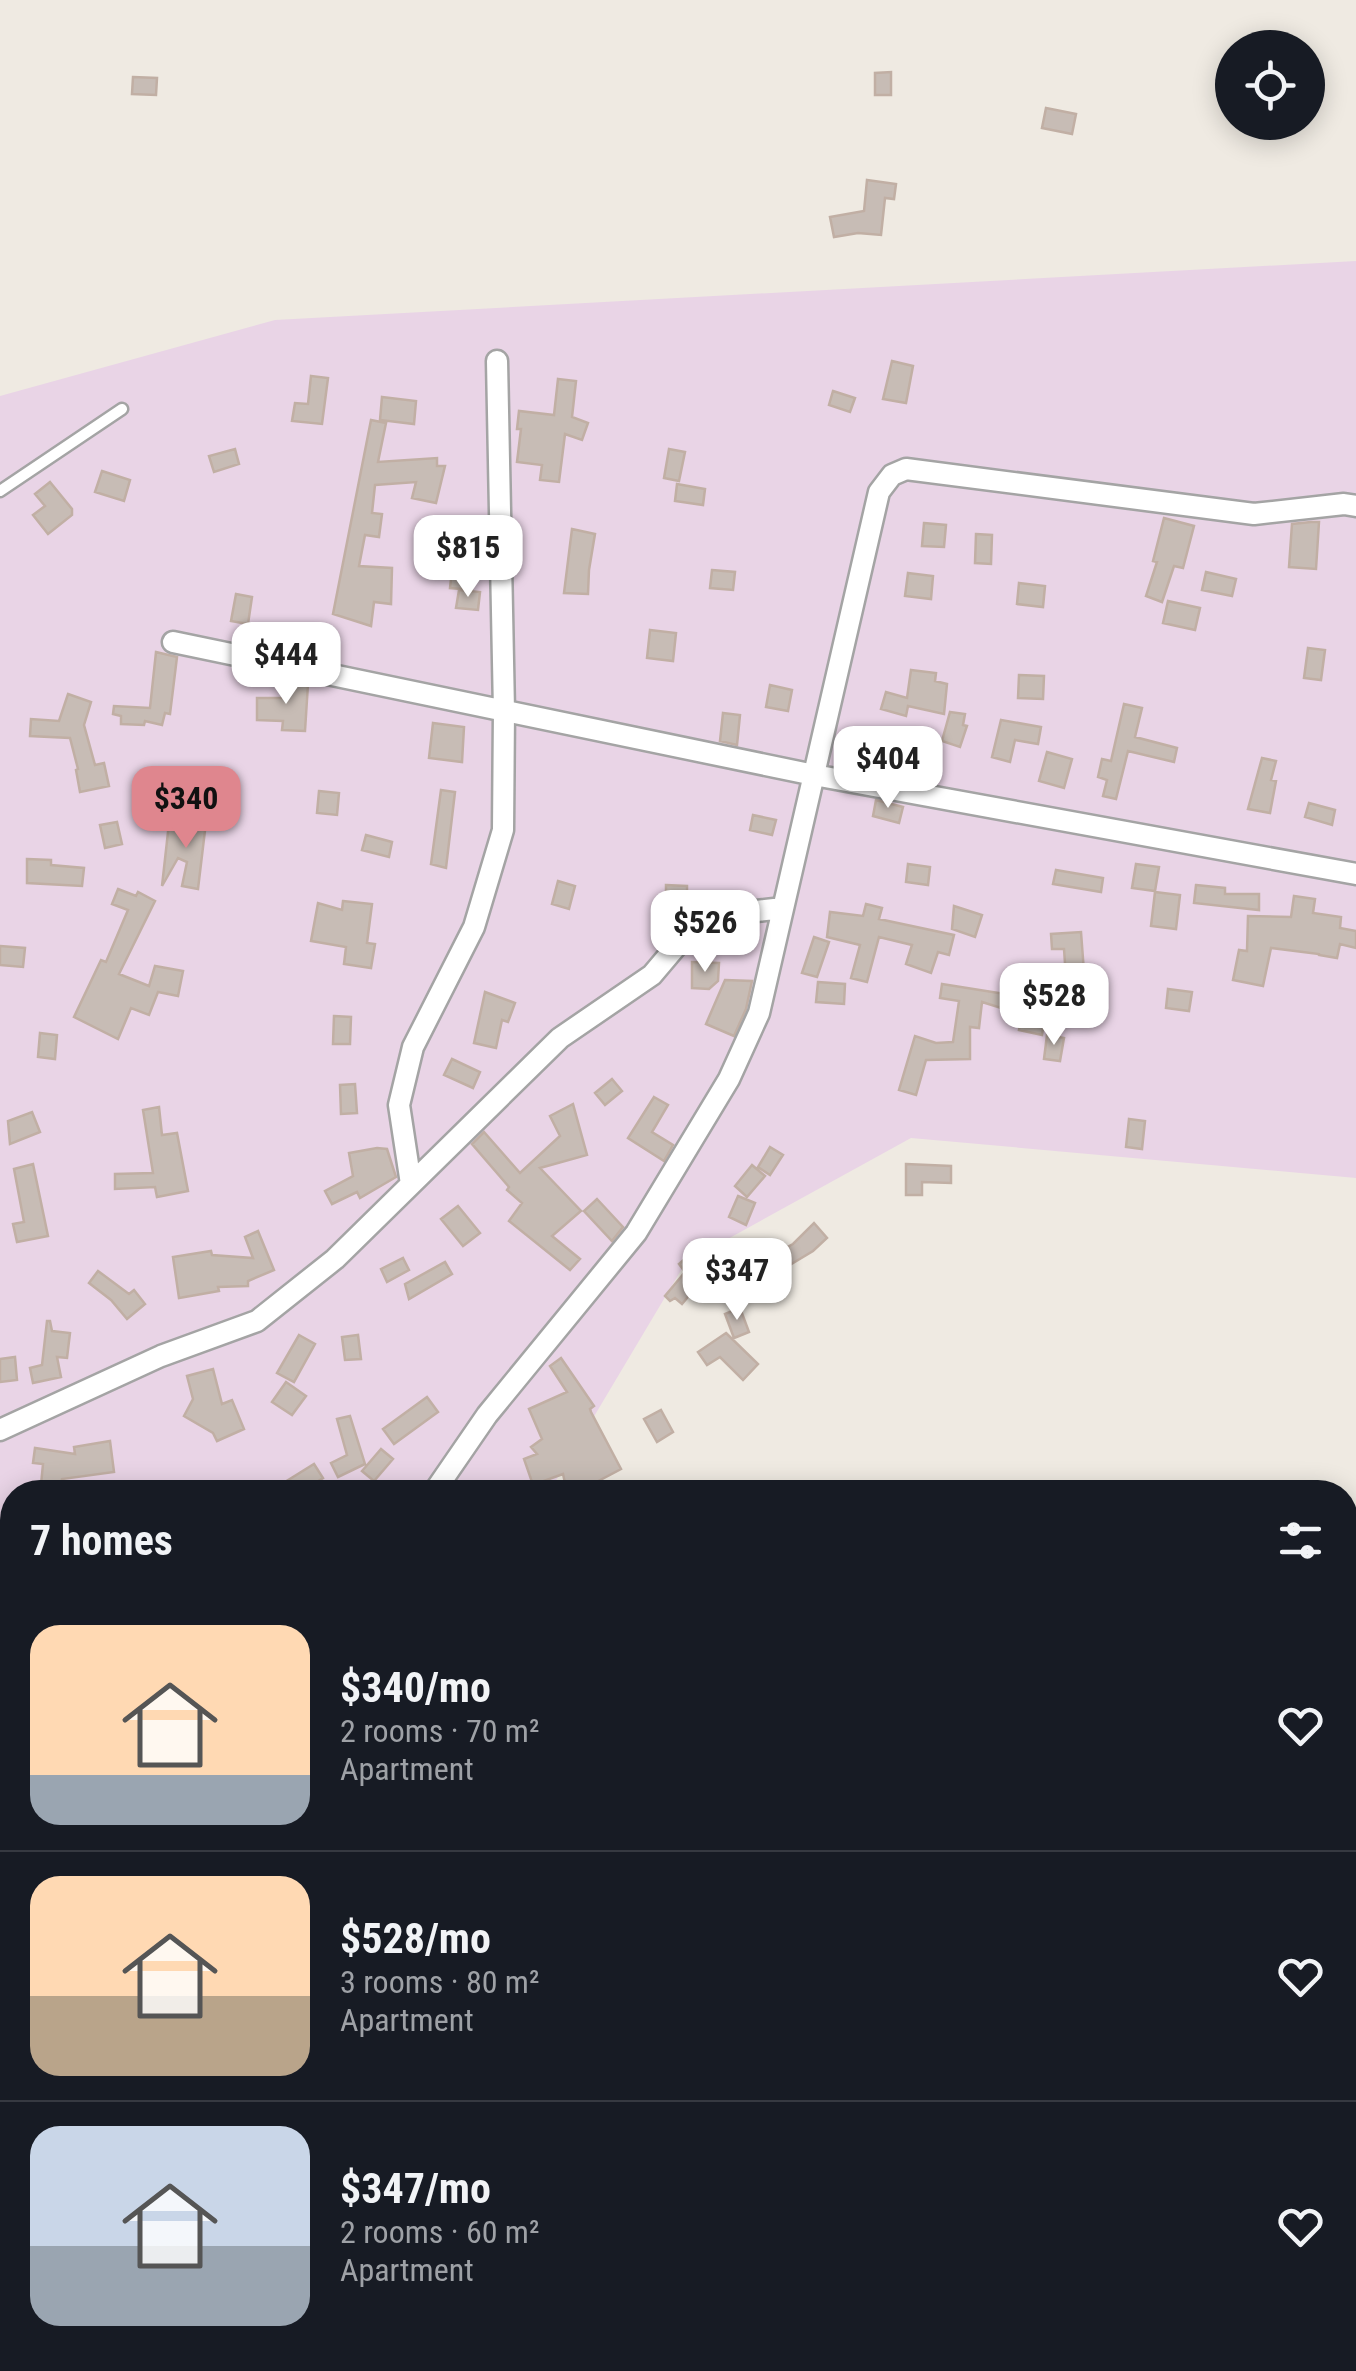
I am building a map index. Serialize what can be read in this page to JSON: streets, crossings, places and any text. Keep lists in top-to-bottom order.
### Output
{
  "page": {
    "price": [
      "$815",
      "$444",
      "$404",
      "$340",
      "$526",
      "$528",
      "$347"
    ],
    "heading": "7 homes",
    "list": [
      {
        "name": "$340/mo",
        "note": "2 rooms · 70 m² · Apartment"
      },
      {
        "name": "$528/mo",
        "note": "3 rooms · 80 m² · Apartment"
      },
      {
        "name": "$347/mo",
        "note": "2 rooms · 60 m² · Apartment"
      }
    ]
  }
}
